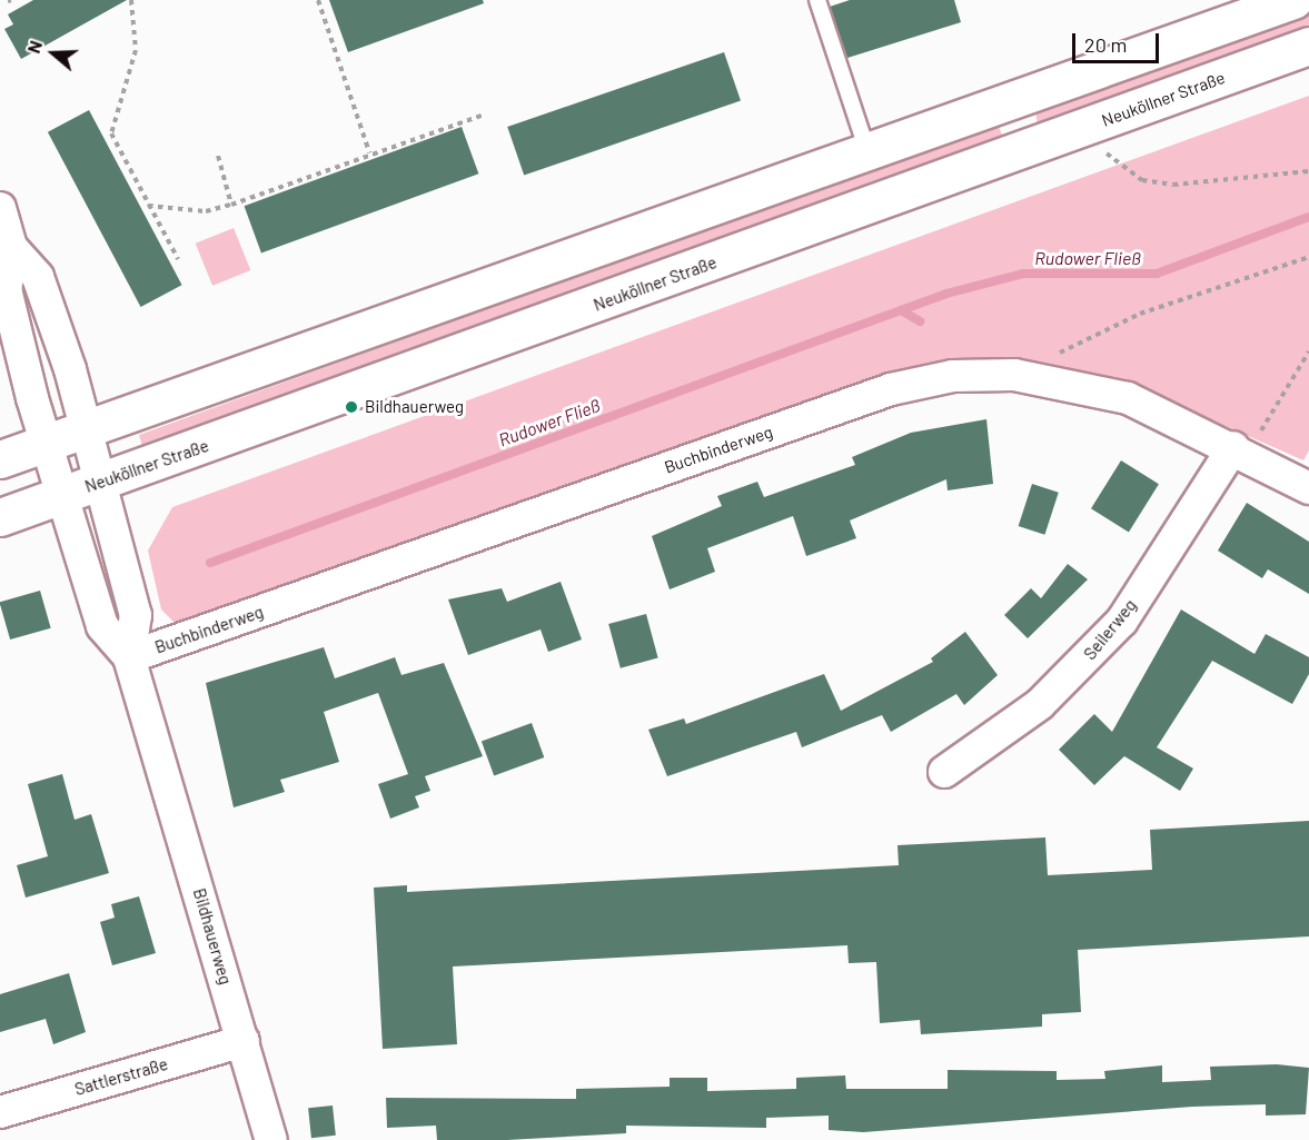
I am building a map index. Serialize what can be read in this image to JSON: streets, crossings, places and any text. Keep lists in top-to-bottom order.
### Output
{
  "streets": {
    "main road": ["Neuköllner Straße"],
    "street": [
      "Buchbinderweg",
      "Seilerweg",
      "Bildhauerweg",
      "Sattlerstraße"
    ]
  },
  "crossings": [
    ["Neuköllner Straße", "Bildhauerweg"],
    ["Buchbinderweg", "Seilerweg"],
    ["Buchbinderweg", "Bildhauerweg"],
    ["Bildhauerweg", "Sattlerstraße"]
  ],
  "water": ["Rudower Fließ"],
  "places": ["Bildhauerweg"],
  "scale_bar": "20 m",
  "north": "left"
}
